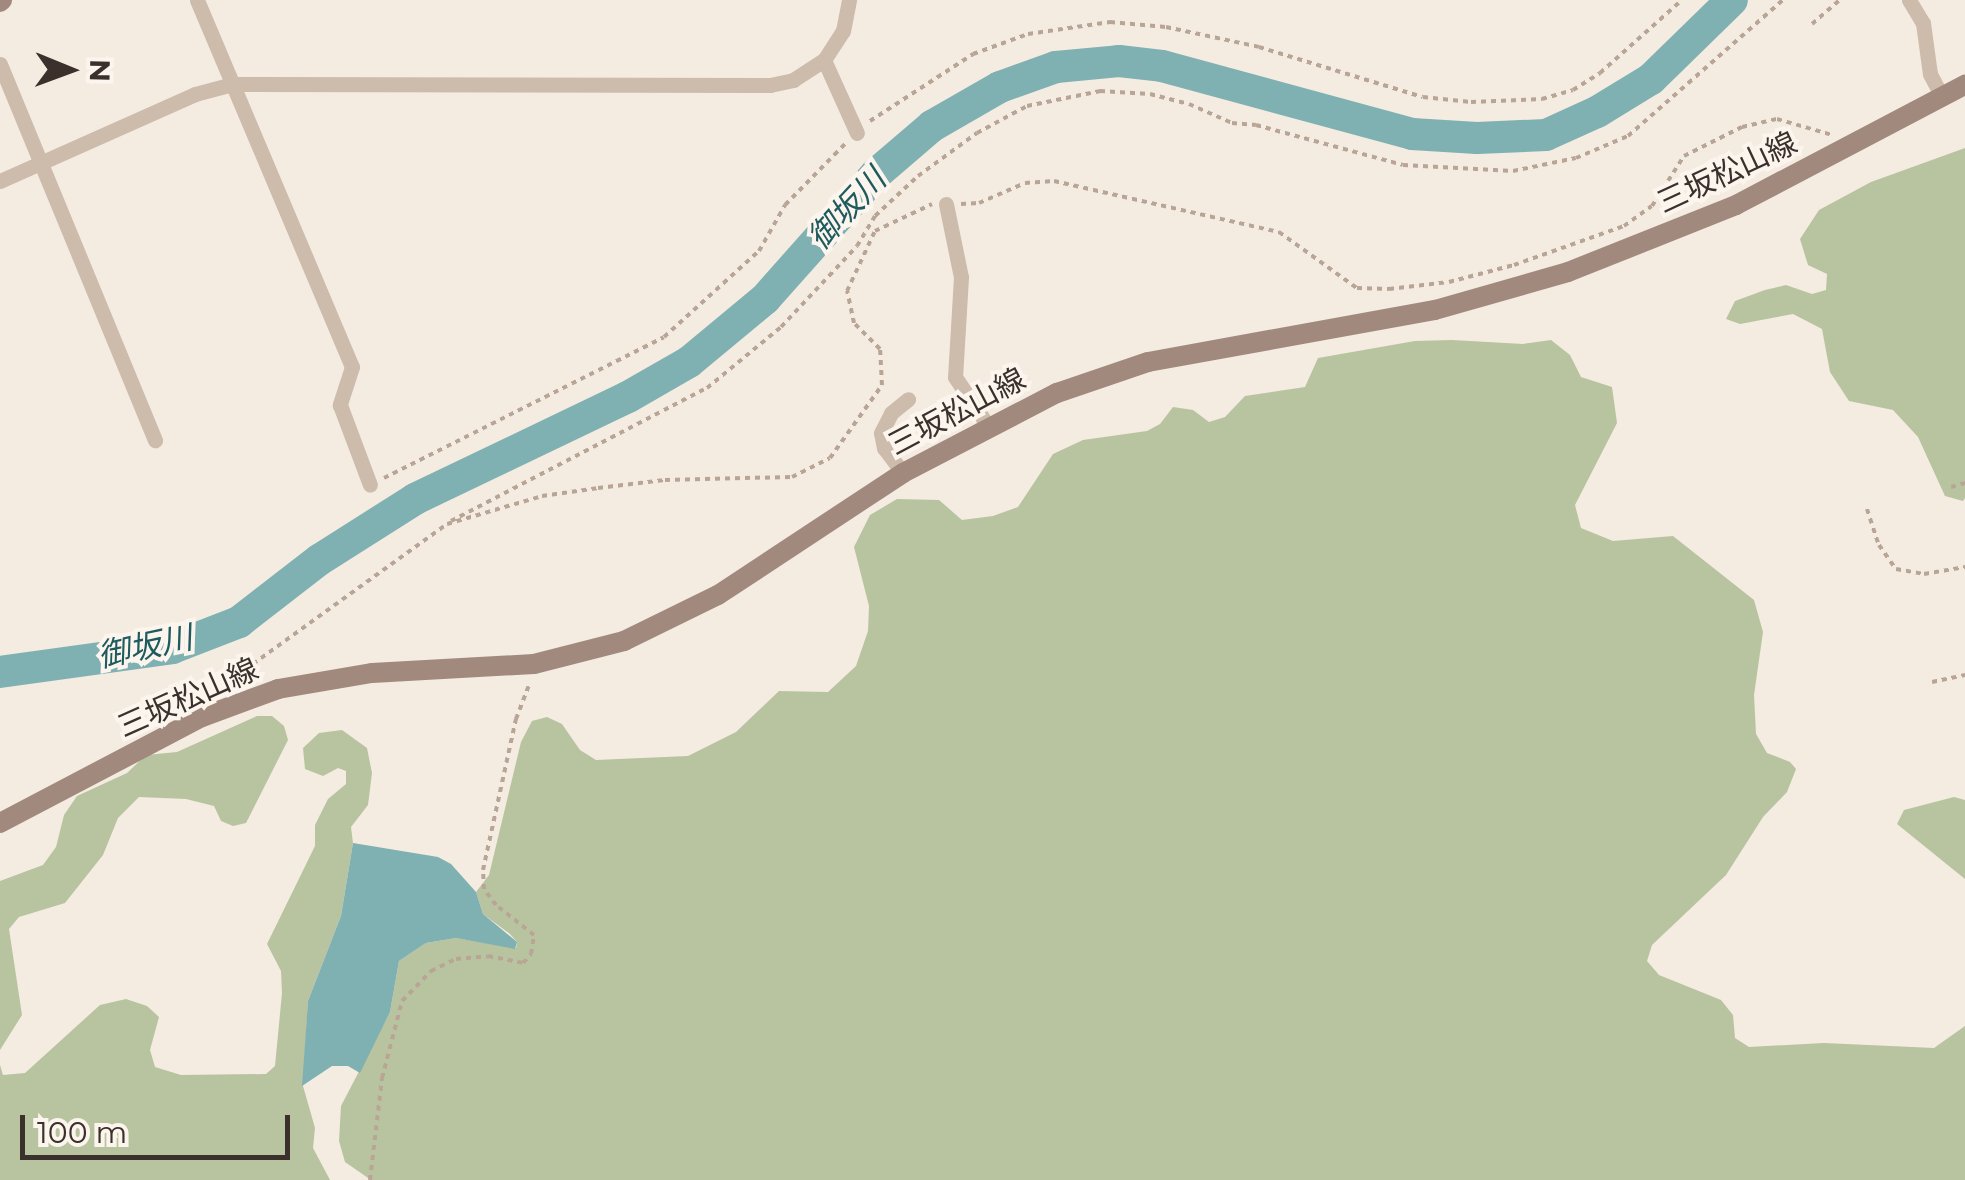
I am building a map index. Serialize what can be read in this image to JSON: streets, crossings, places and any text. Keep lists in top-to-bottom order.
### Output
{
  "streets": {
    "main road": ["三坂松山線"]
  },
  "water": ["御坂川"],
  "scale_bar": "100 m",
  "north": "right"
}
